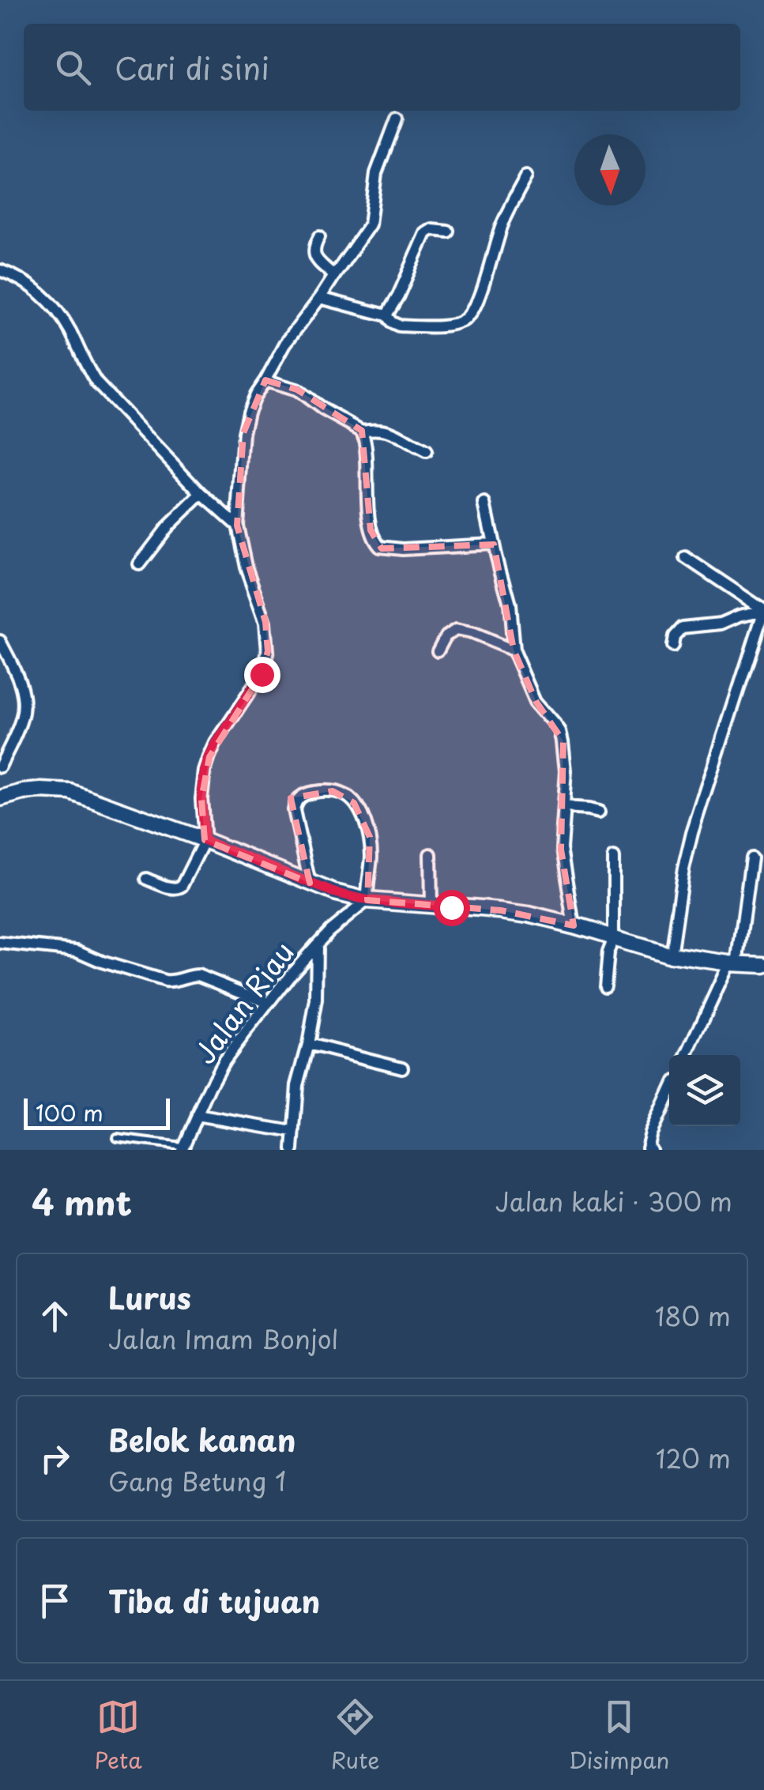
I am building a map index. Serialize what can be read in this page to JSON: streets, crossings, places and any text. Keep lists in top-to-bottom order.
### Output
{
  "streets": {
    "street": ["Jalan Riau"]
  },
  "scale_bar": "100 m",
  "north": "bottom",
  "page": {
    "search": "Cari di sini",
    "scale": "100 m",
    "heading": ["4 mnt", "Jalan kaki · 300 m"],
    "list": [
      ["Lurus", "Jalan Imam Bonjol", "180 m"],
      ["Belok kanan", "Gang Betung 1", "120 m"],
      "Tiba di tujuan"
    ],
    "nav": ["Peta", "Rute", "Disimpan"]
  }
}
